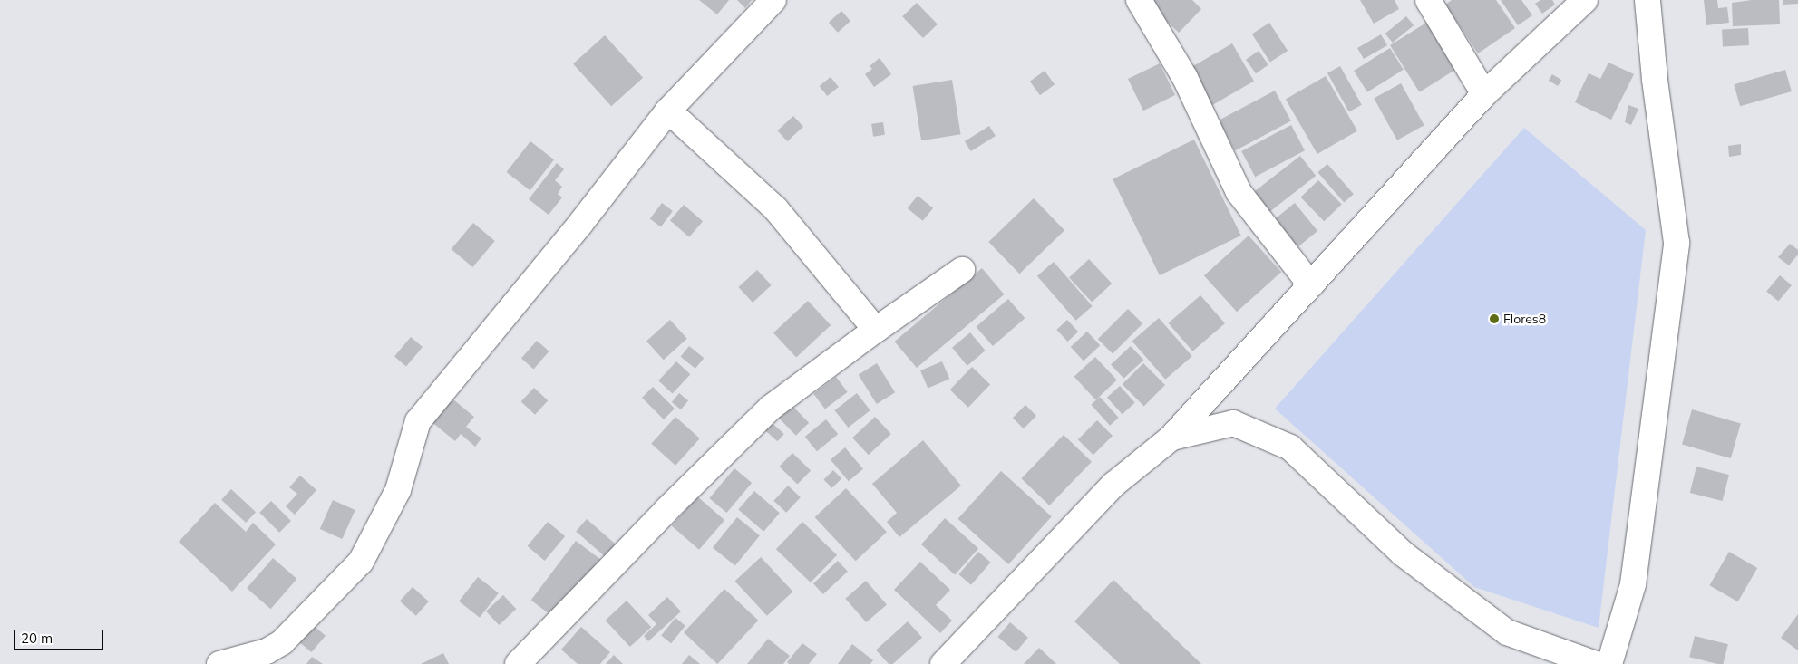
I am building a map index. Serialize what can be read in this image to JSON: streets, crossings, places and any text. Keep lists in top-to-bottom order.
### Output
{
  "places": ["Flores8"],
  "scale_bar": "20 m"
}
